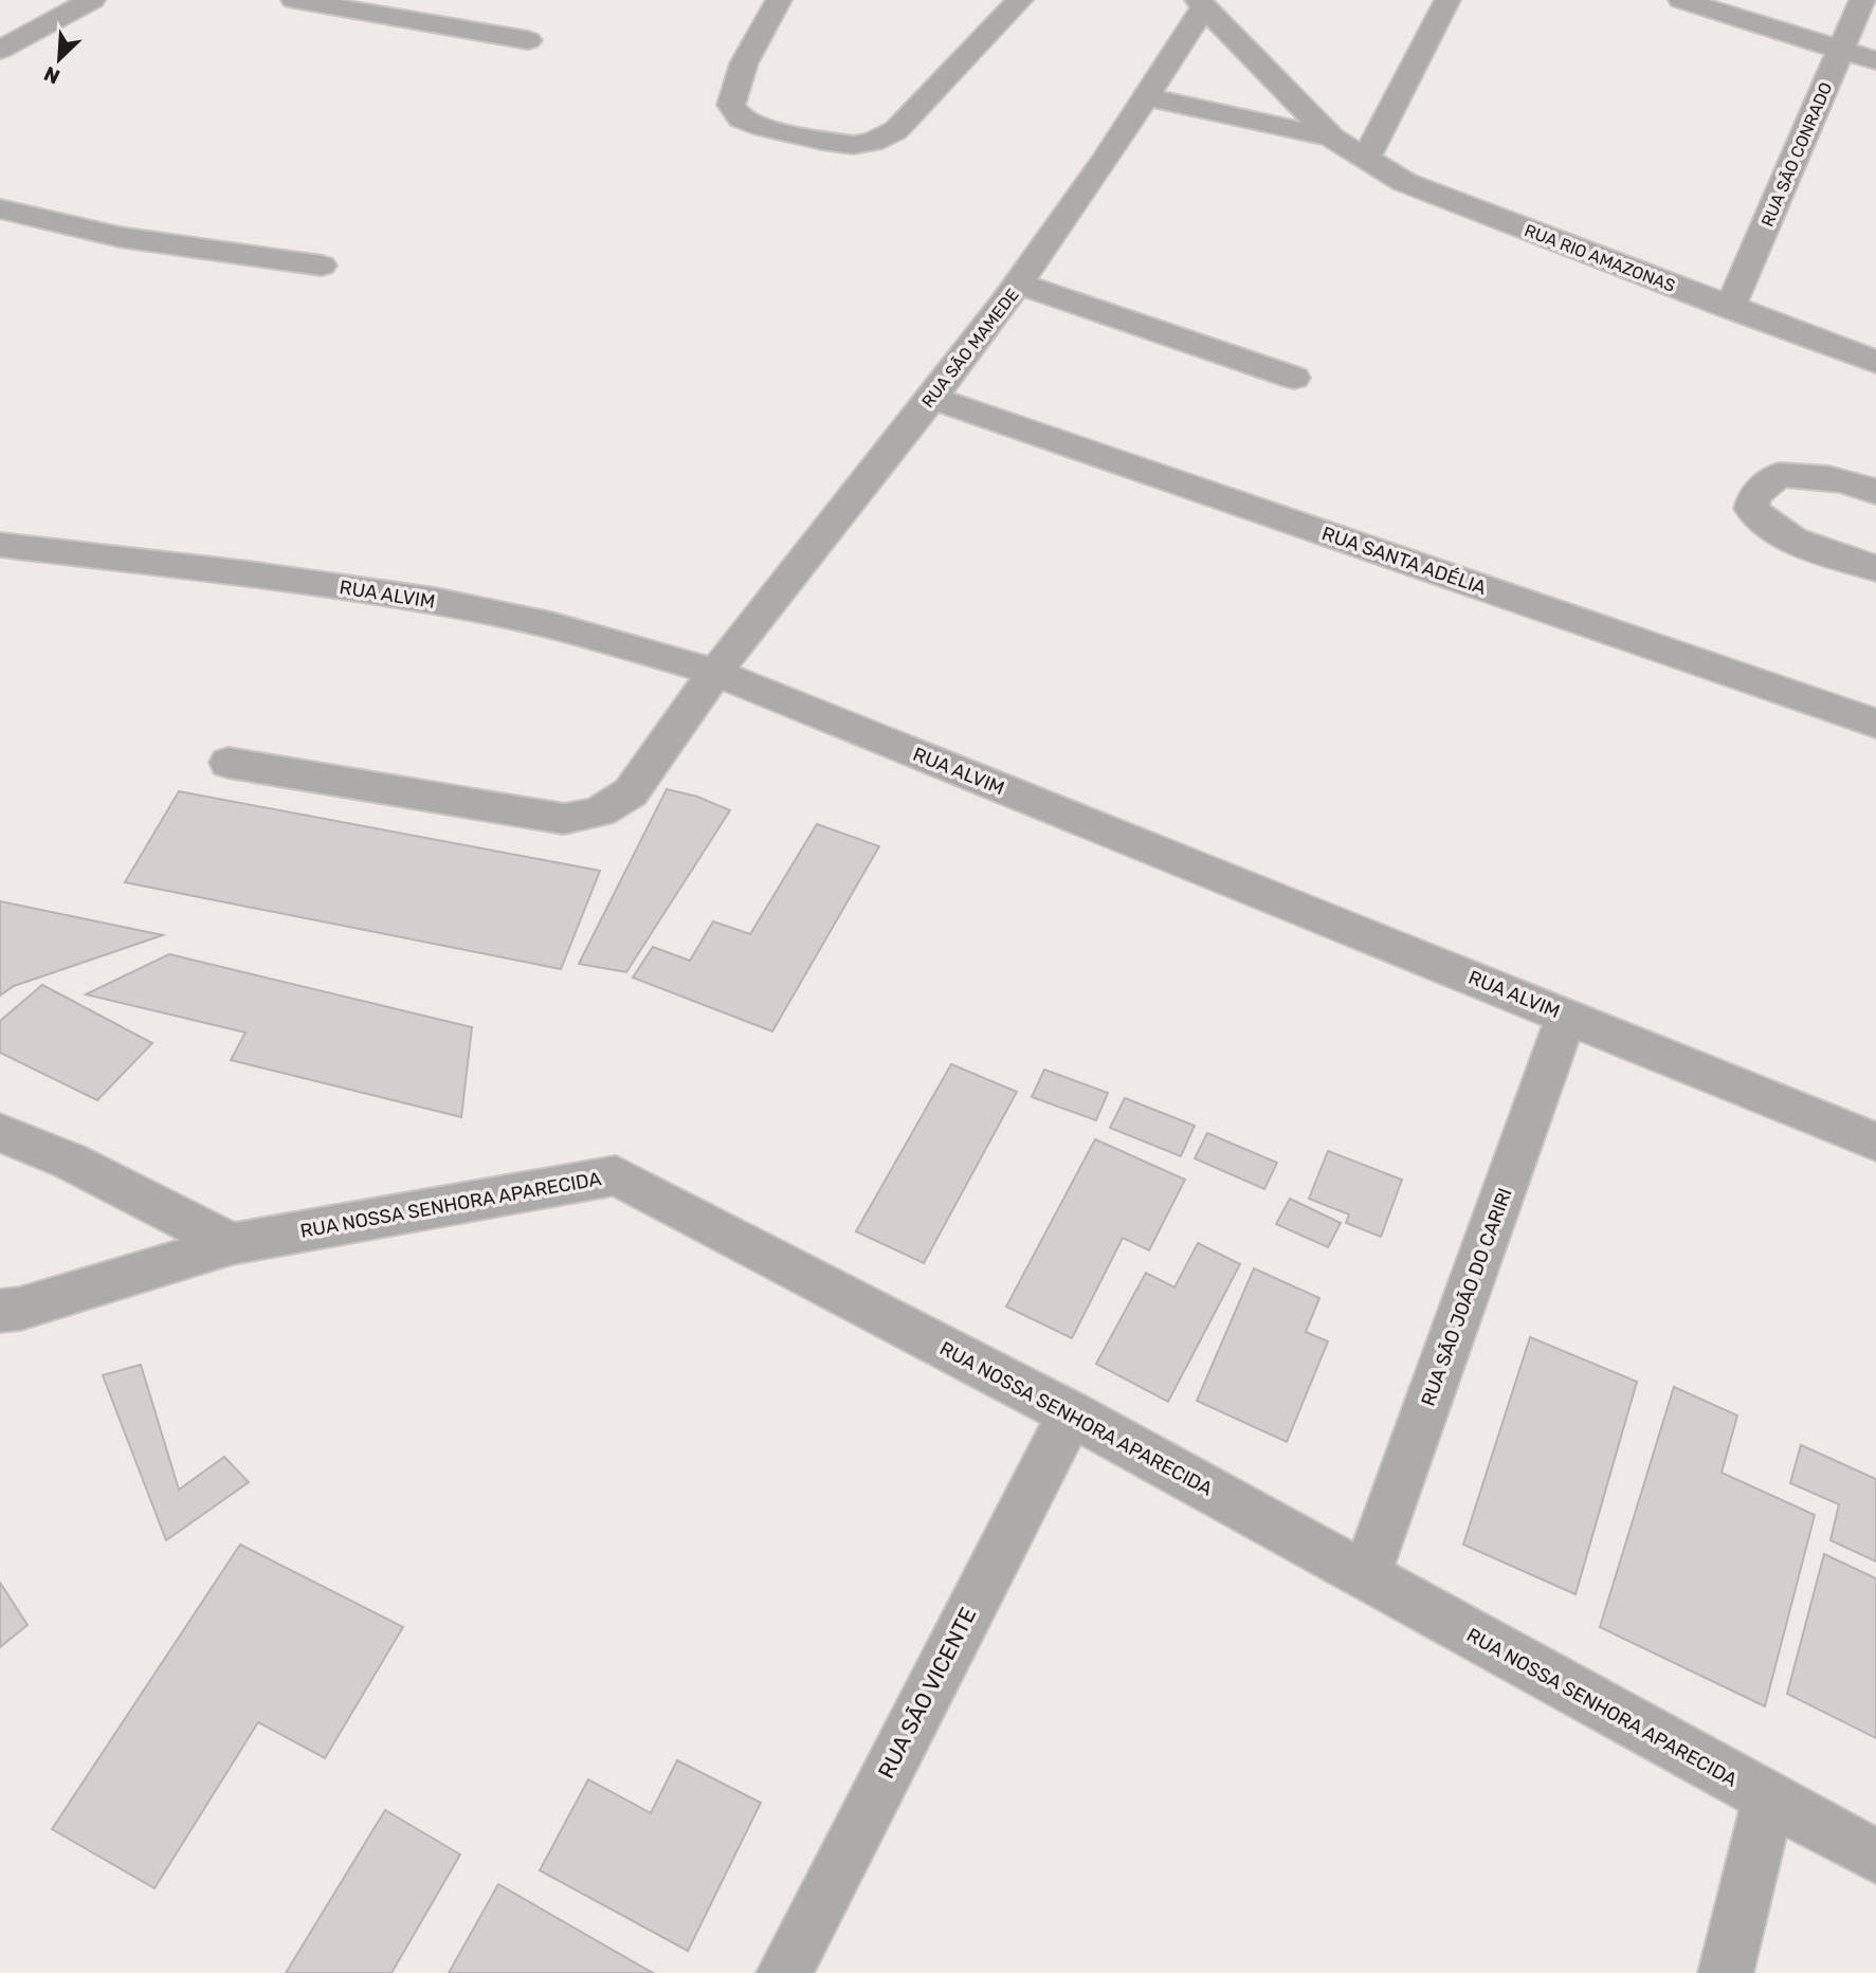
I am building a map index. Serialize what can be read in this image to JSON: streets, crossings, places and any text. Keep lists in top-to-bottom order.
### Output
{
  "streets": {
    "street": [
      "RUA SÃO CONRADO",
      "RUA RIO AMAZONAS",
      "RUA SÃO MAMEDE",
      "RUA SANTA ADÉLIA",
      "RUA ALVIM",
      "RUA NOSSA SENHORA APARECIDA",
      "RUA SÃO JOÃO DO CARIRI",
      "RUA SÃO VICENTE"
    ]
  },
  "crossings": [
    ["RUA SÃO CONRADO", "RUA RIO AMAZONAS"],
    ["RUA RIO AMAZONAS", "RUA SÃO MAMEDE"],
    ["RUA SÃO MAMEDE", "RUA SANTA ADÉLIA"],
    ["RUA SÃO MAMEDE", "RUA ALVIM"],
    ["RUA ALVIM", "RUA SÃO JOÃO DO CARIRI"],
    ["RUA NOSSA SENHORA APARECIDA", "RUA SÃO JOÃO DO CARIRI"],
    ["RUA NOSSA SENHORA APARECIDA", "RUA SÃO VICENTE"]
  ],
  "north": "bottom left"
}
